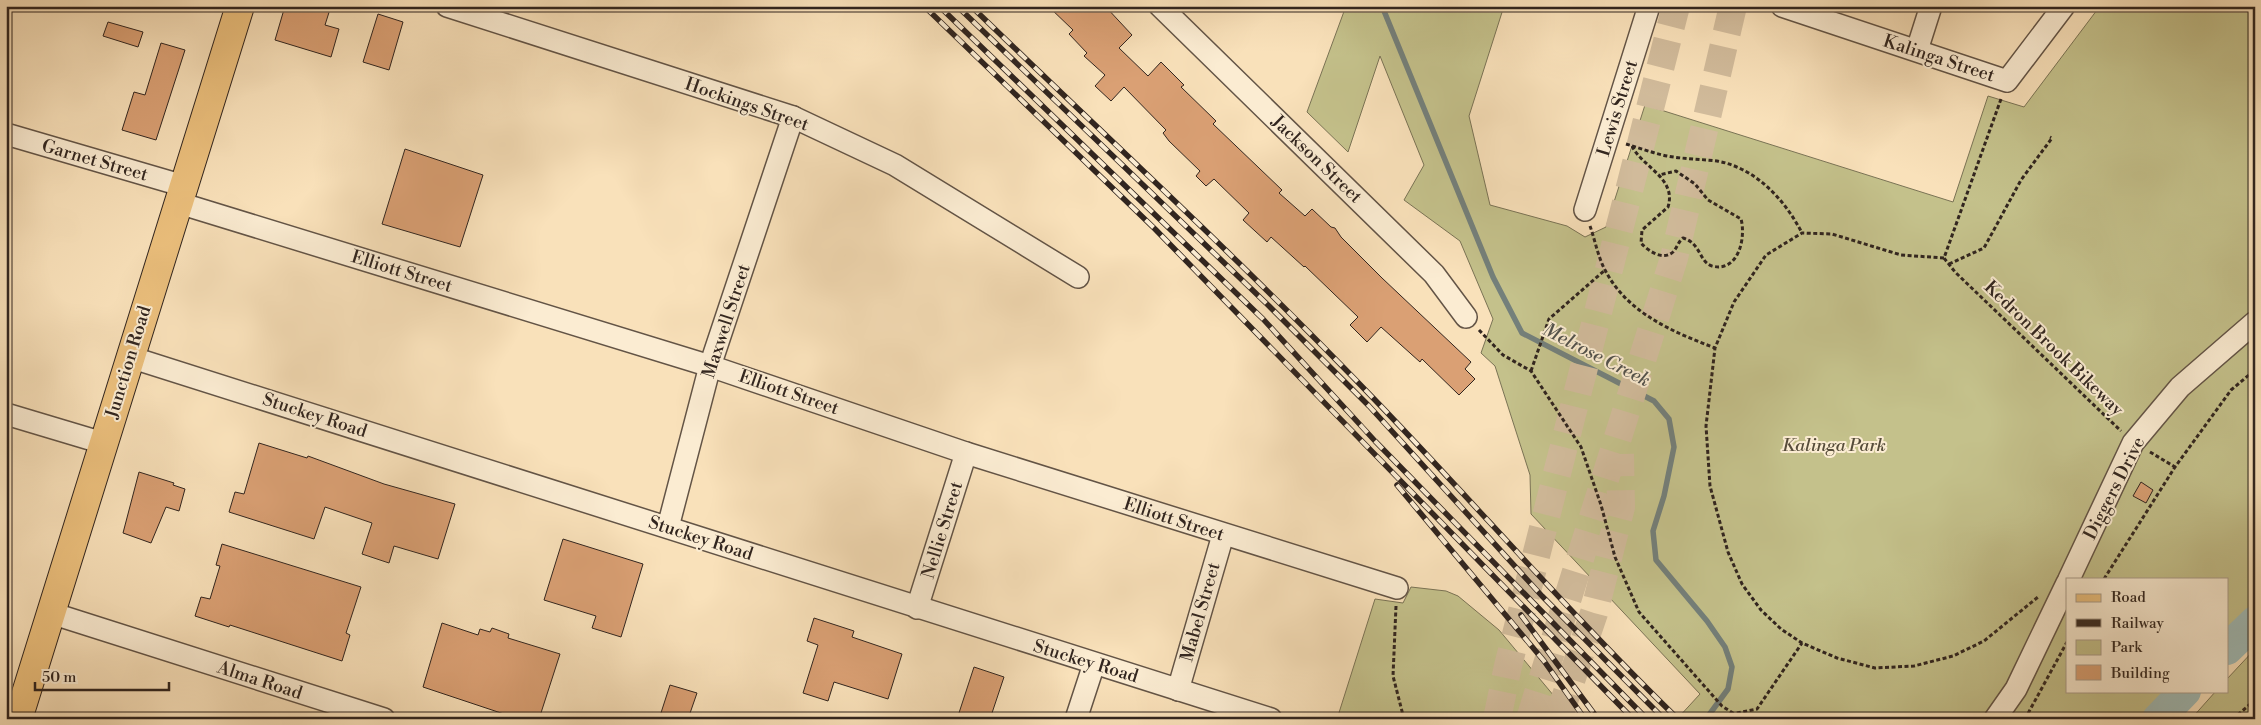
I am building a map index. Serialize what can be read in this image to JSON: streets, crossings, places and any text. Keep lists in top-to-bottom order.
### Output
{
  "streets": {
    "main road": ["Junction Road"],
    "street": [
      "Kalinga Street",
      "Hockings Street",
      "Lewis Street",
      "Jackson Street",
      "Garnet Street",
      "Elliott Street",
      "Maxwell Street",
      "Stuckey Road",
      "Diggers Drive",
      "Nellie Street",
      "Mabel Street",
      "Alma Road"
    ],
    "path": ["Kedron Brook Bikeway"]
  },
  "crossings": [
    ["Hockings Street", "Maxwell Street"],
    ["Garnet Street", "Elliott Street"],
    ["Garnet Street", "Junction Road"],
    ["Elliott Street", "Maxwell Street"],
    ["Elliott Street", "Junction Road"],
    ["Elliott Street", "Nellie Street"],
    ["Elliott Street", "Mabel Street"],
    ["Maxwell Street", "Stuckey Road"],
    ["Kedron Brook Bikeway", "Diggers Drive"],
    ["Junction Road", "Stuckey Road"],
    ["Junction Road", "Alma Road"],
    ["Stuckey Road", "Nellie Street"],
    ["Stuckey Road", "Mabel Street"]
  ],
  "water": ["Melrose Creek"],
  "parks": ["Kalinga Park"],
  "legend": [
    "Road",
    "Railway",
    "Park",
    "Building"
  ],
  "scale_bar": "50 m"
}
